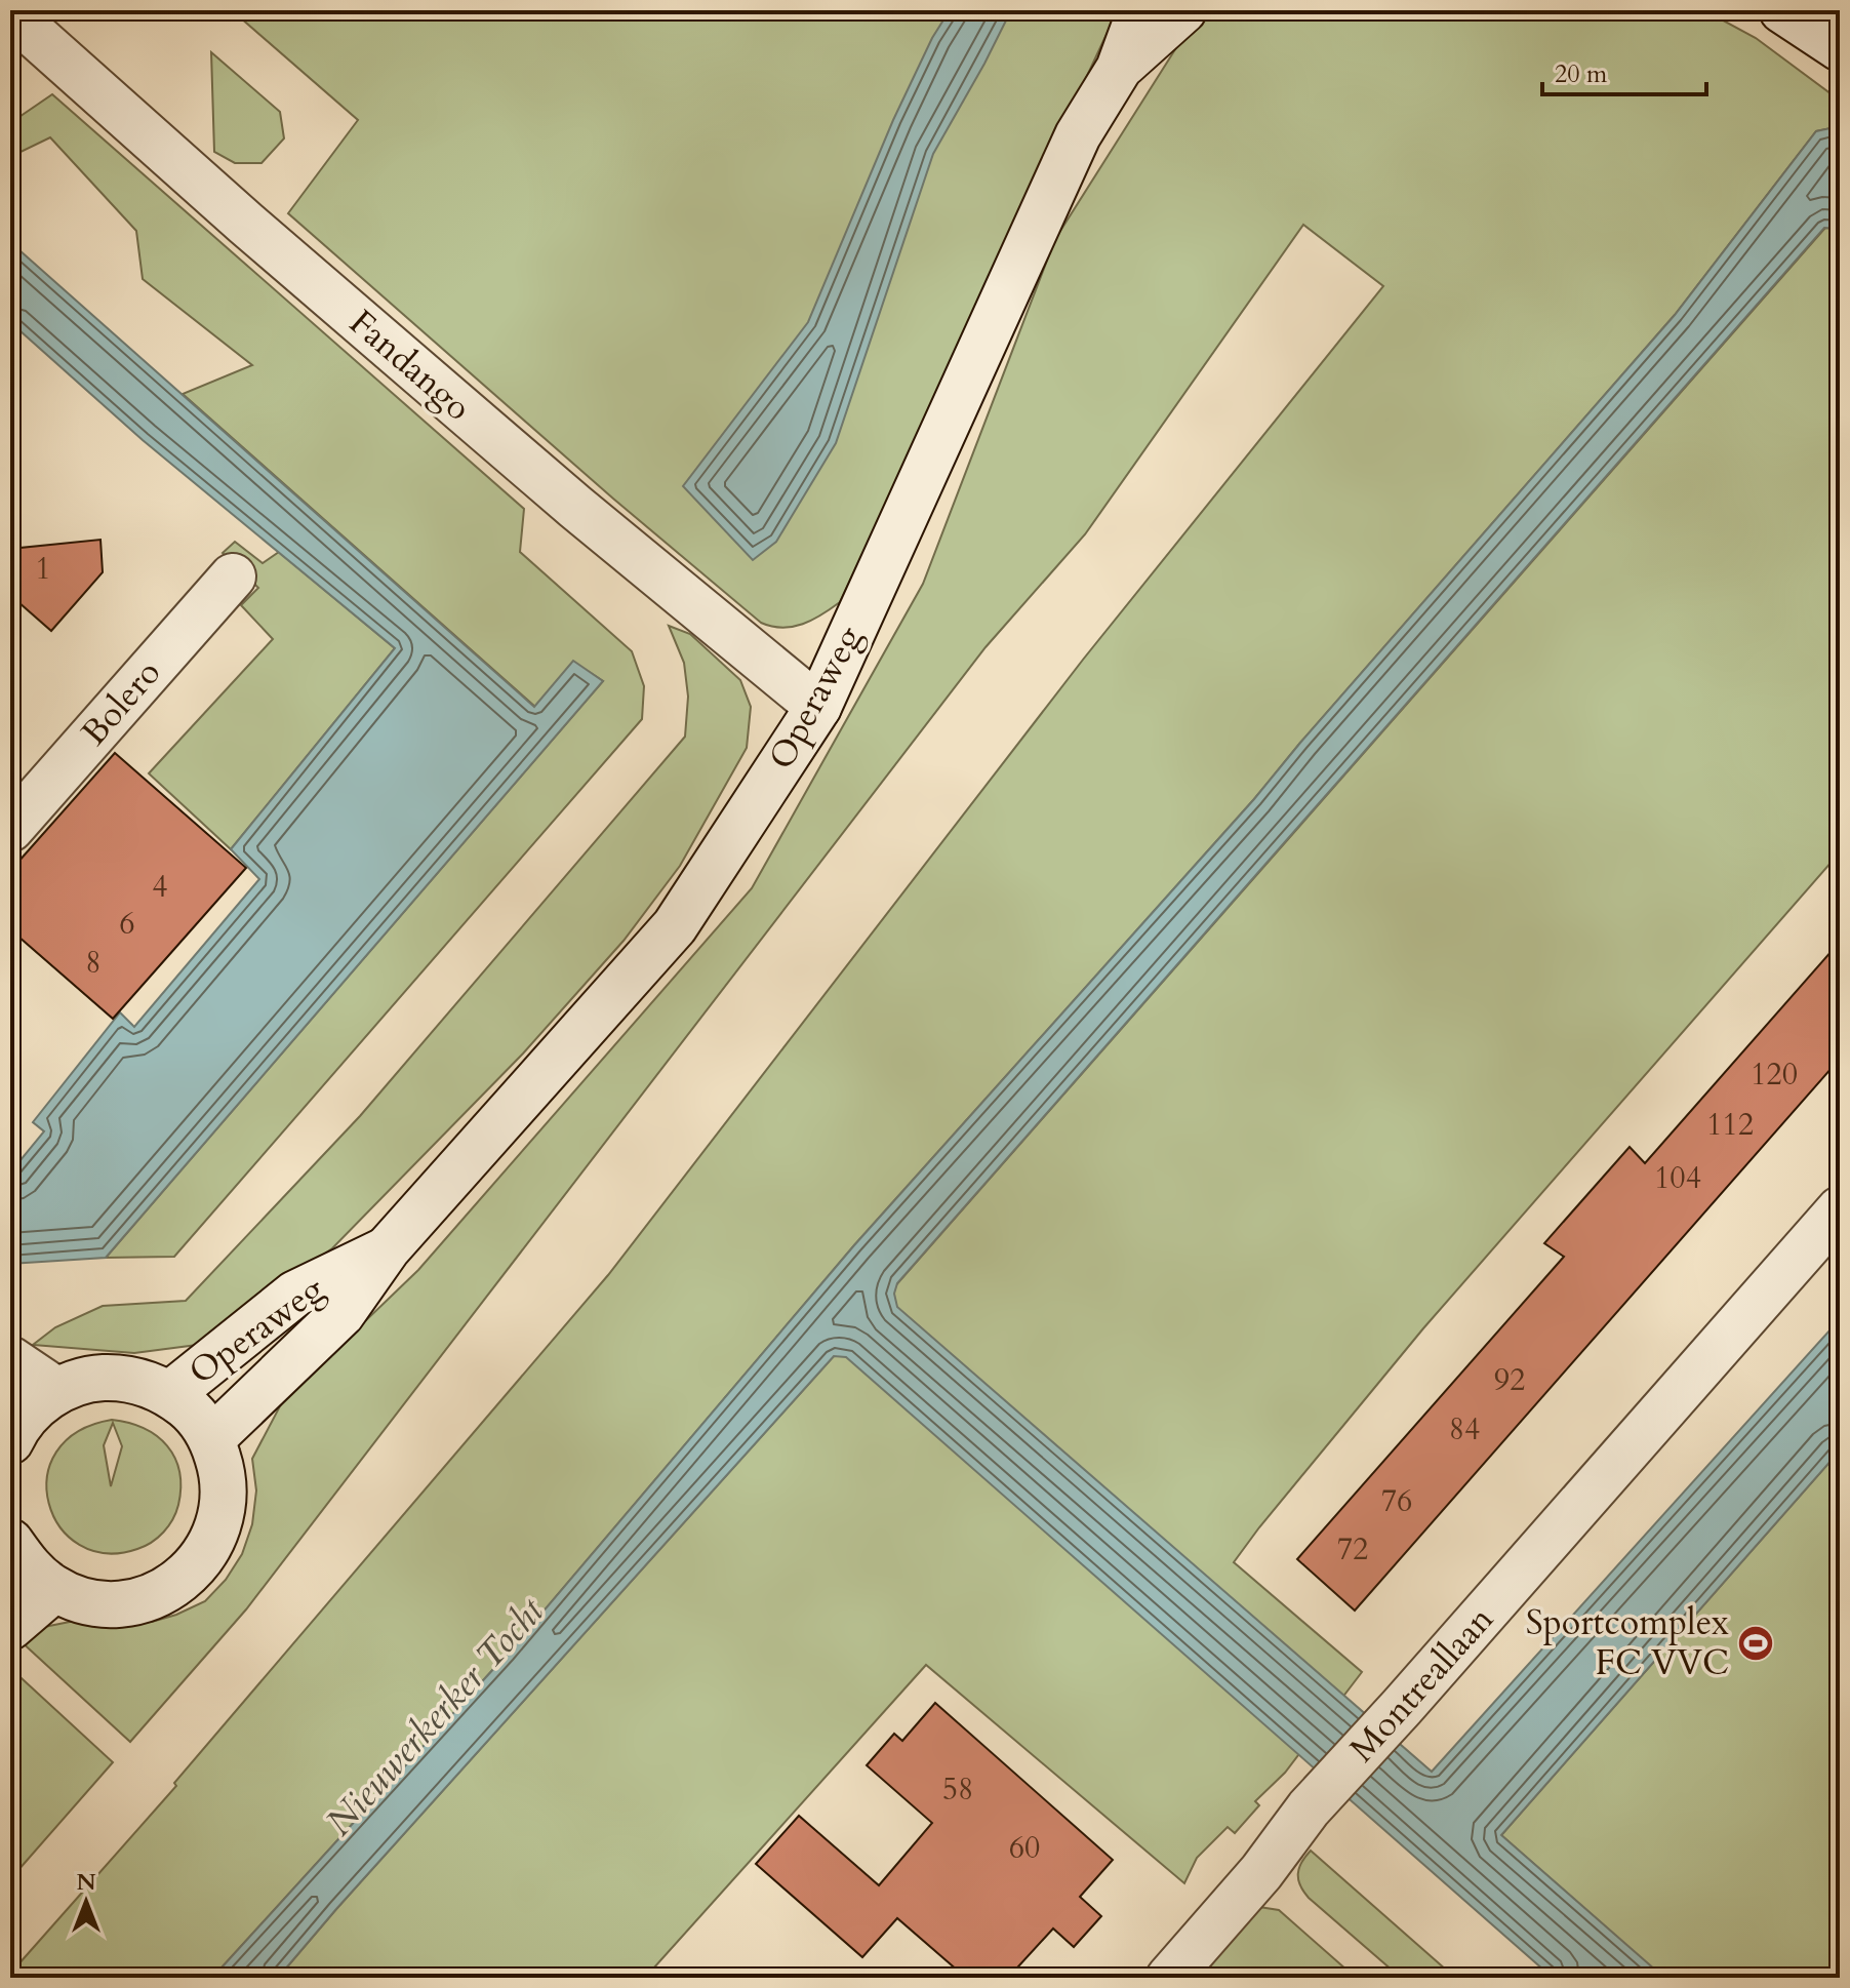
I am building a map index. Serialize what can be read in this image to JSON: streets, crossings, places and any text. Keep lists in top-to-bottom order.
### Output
{
  "streets": {
    "main road": [
      "Fandango",
      "Operaweg",
      "Bolero",
      "Montreallaan"
    ]
  },
  "crossings": [
    ["Fandango", "Operaweg"]
  ],
  "water": ["Nieuwerkerker Tocht"],
  "places": {
    "sports": ["Sportcomplex FC VVC"]
  },
  "house_numbers": [
    "1",
    "4",
    "6",
    "8",
    "120",
    "112",
    "104",
    "92",
    "84",
    "76",
    "72",
    "58",
    "60"
  ],
  "scale_bar": "20 m",
  "north": "top"
}
